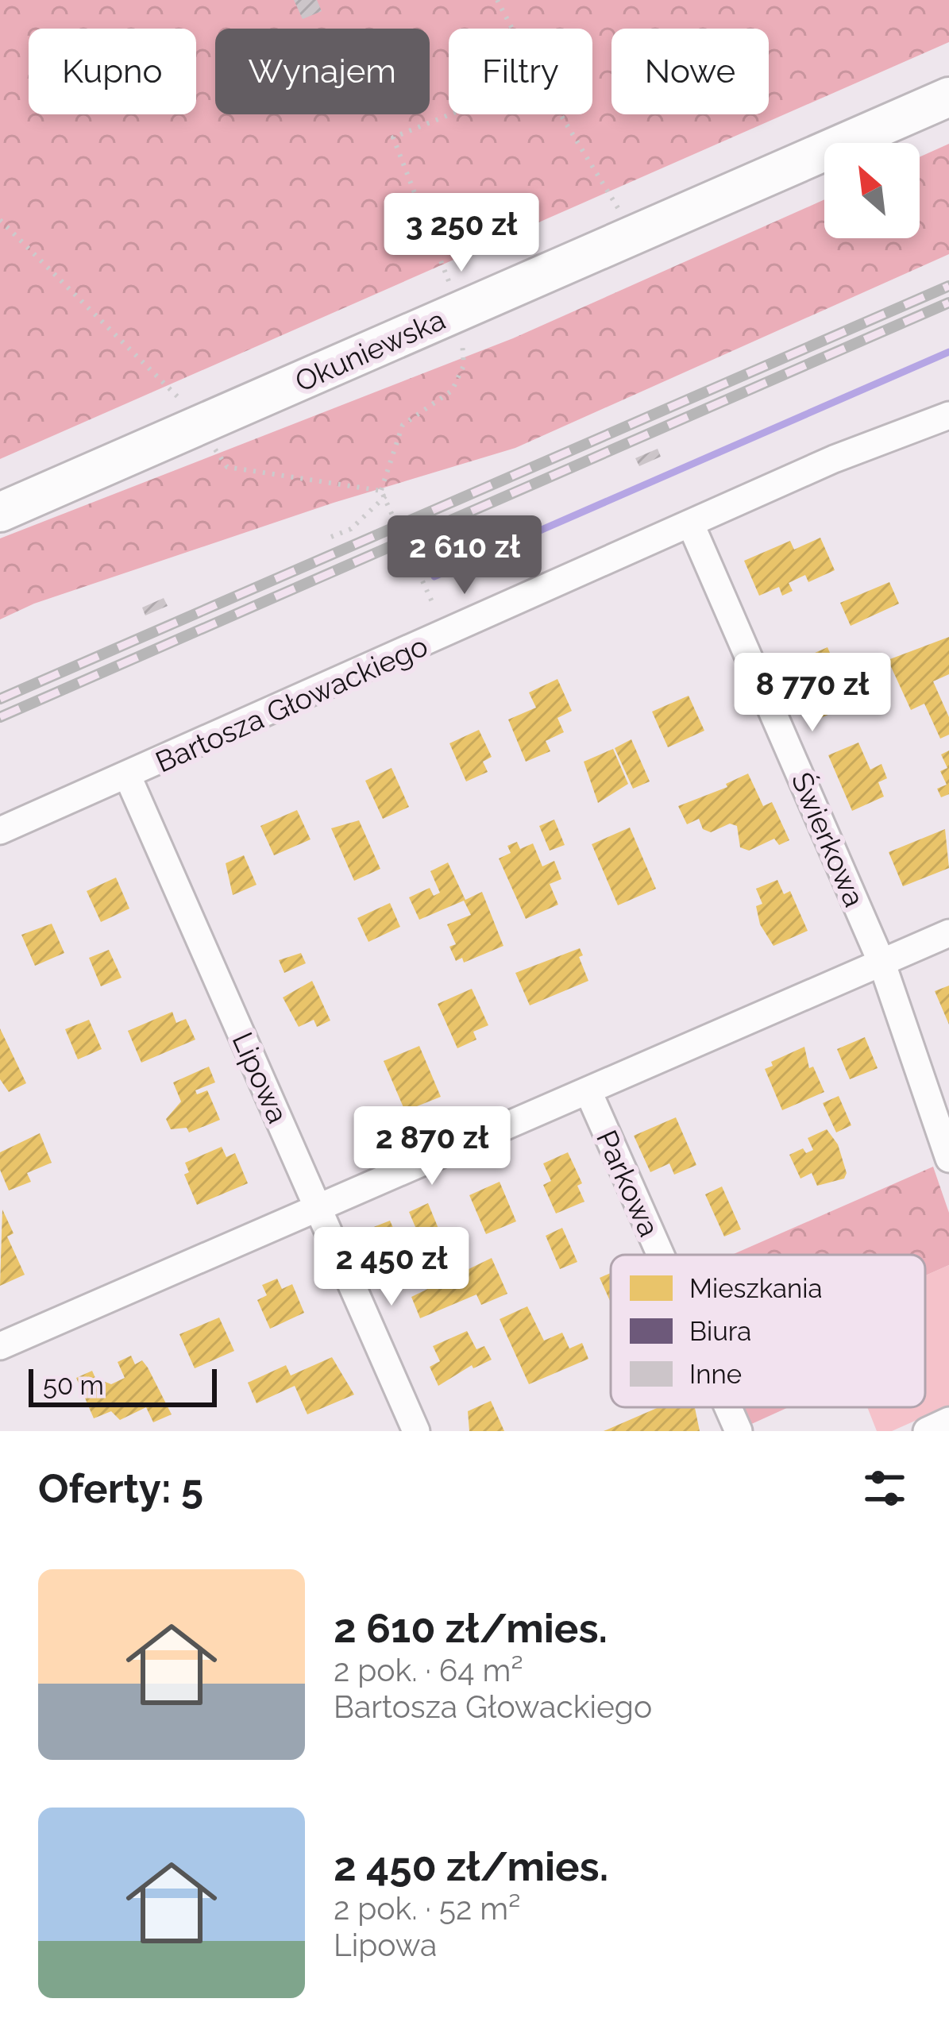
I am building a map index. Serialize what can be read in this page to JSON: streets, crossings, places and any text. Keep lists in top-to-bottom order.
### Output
{
  "streets": {
    "main road": ["Okuniewska"],
    "street": [
      "Bartosza Głowackiego",
      "Świerkowa",
      "Lipowa",
      "Parkowa"
    ]
  },
  "crossings": [
    ["Bartosza Głowackiego", "Świerkowa"],
    ["Bartosza Głowackiego", "Lipowa"]
  ],
  "legend": ["Mieszkania", "Biura", "Inne"],
  "scale_bar": "50 m",
  "north": "top left",
  "page": {
    "chip": [
      "Kupno",
      "Wynajem",
      "Filtry",
      "Nowe"
    ],
    "price": [
      "3 250 zł",
      "2 610 zł",
      "8 770 zł",
      "2 870 zł",
      "2 450 zł"
    ],
    "scale": "50 m",
    "heading": "Oferty: 5",
    "list": [
      {
        "name": "2 610 zł/mies.",
        "note": "2 pok. · 64 m² · Bartosza Głowackiego"
      },
      {
        "name": "2 450 zł/mies.",
        "note": "2 pok. · 52 m² · Lipowa"
      }
    ]
  }
}
